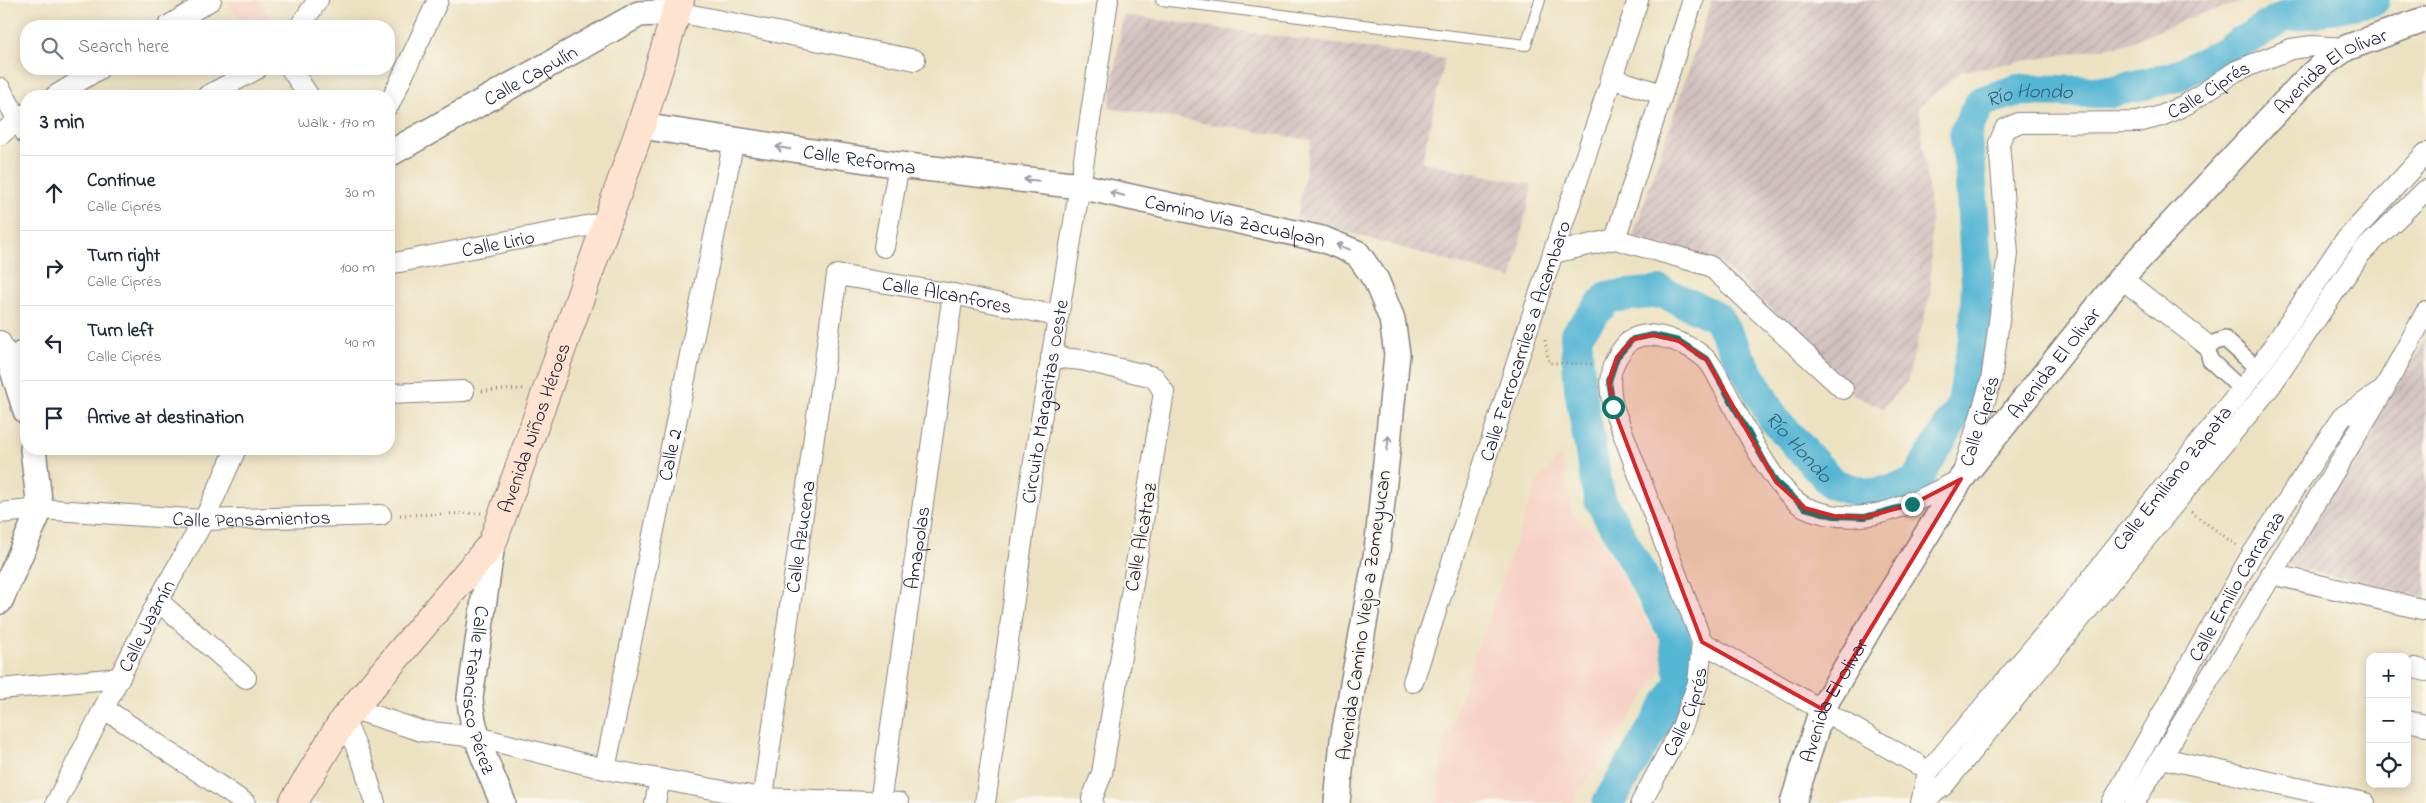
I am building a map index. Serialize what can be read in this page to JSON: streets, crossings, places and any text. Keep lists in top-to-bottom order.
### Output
{
  "streets": {
    "main road": ["Avenida Niños Héroes"],
    "street": [
      "Avenida El Olivar",
      "Calle Capulín",
      "Calle Ciprés",
      "Calle Reforma",
      "Camino Vía Zacualpan",
      "Calle Lirio",
      "Calle Alcanfores",
      "Calle Ferrocarriles a Acambaro",
      "Circuito Margaritas Oeste",
      "Calle 2",
      "Calle Emiliano Zapata",
      "Calle Pensamientos",
      "Calle Azucena",
      "Calle Alcatraz",
      "Amapolas",
      "Calle Emilio Carranza",
      "Avenida Camino Viejo a Zomeyucan",
      "Calle Jazmín",
      "Calle Francisco Pérez"
    ]
  },
  "crossings": [
    ["Avenida El Olivar", "Calle Ciprés"],
    ["Calle Capulín", "Avenida Niños Héroes"],
    ["Calle Reforma", "Camino Vía Zacualpan"],
    ["Calle Reforma", "Circuito Margaritas Oeste"],
    ["Calle Reforma", "Avenida Niños Héroes"],
    ["Calle Reforma", "Calle 2"],
    ["Camino Vía Zacualpan", "Circuito Margaritas Oeste"],
    ["Camino Vía Zacualpan", "Avenida Camino Viejo a Zomeyucan"],
    ["Calle Lirio", "Avenida Niños Héroes"],
    ["Calle Alcanfores", "Circuito Margaritas Oeste"],
    ["Calle Alcanfores", "Calle Azucena"],
    ["Calle Alcanfores", "Amapolas"],
    ["Circuito Margaritas Oeste", "Calle Alcatraz"],
    ["Avenida Niños Héroes", "Calle Francisco Pérez"],
    ["Calle Pensamientos", "Calle Jazmín"]
  ],
  "one_way": ["Camino Vía Zacualpan", "Avenida Camino Viejo a Zomeyucan"],
  "water": ["Río Hondo"],
  "page": {
    "search": "Search here",
    "heading": ["3 min", "Walk · 170 m"],
    "list": [
      ["Continue", "Calle Ciprés", "30 m"],
      ["Turn right", "Calle Ciprés", "100 m"],
      ["Turn left", "Calle Ciprés", "40 m"],
      "Arrive at destination"
    ],
    "map_buttons": ["+", "−"]
  }
}
